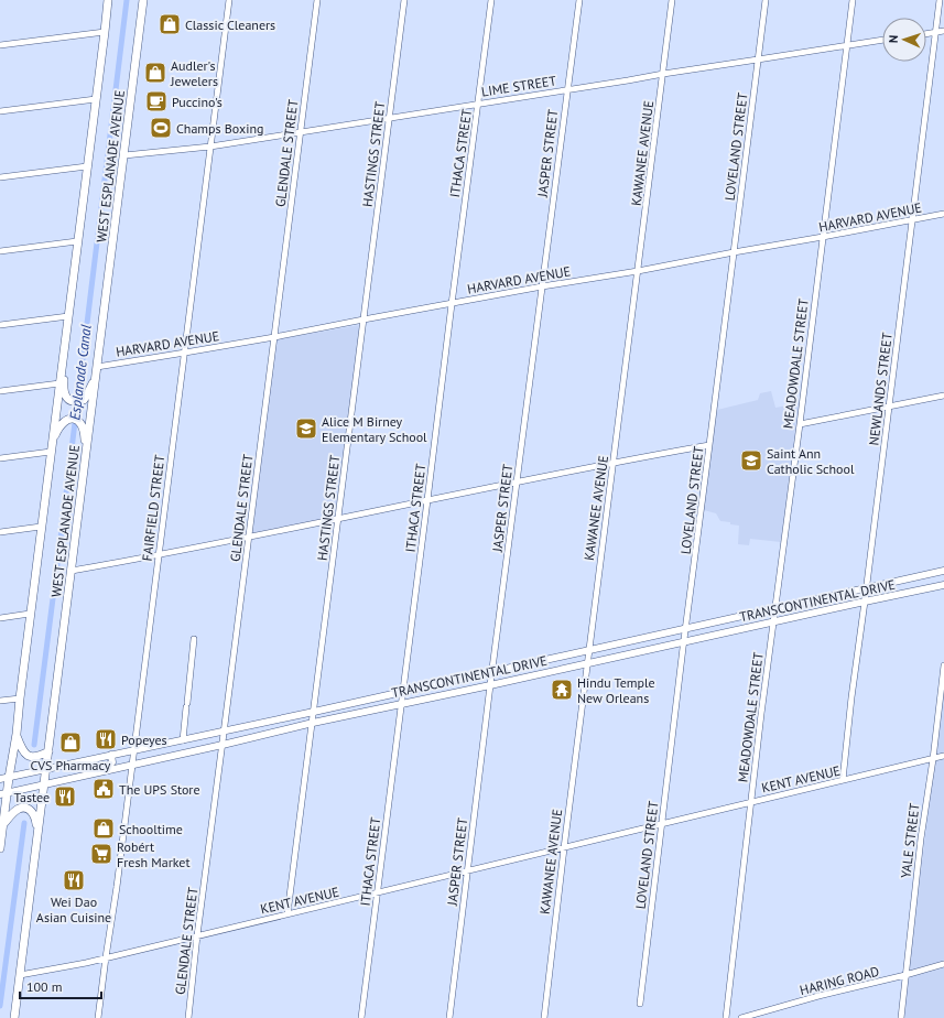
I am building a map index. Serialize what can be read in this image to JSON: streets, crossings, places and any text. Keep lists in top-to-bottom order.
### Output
{
  "streets": {
    "main road": ["WEST ESPLANADE AVENUE"],
    "street": [
      "LIME STREET",
      "LOVELAND STREET",
      "GLENDALE STREET",
      "ITHACA STREET",
      "JASPER STREET",
      "KAWANEE AVENUE",
      "HASTINGS STREET",
      "HARVARD AVENUE",
      "MEADOWDALE STREET",
      "NEWLANDS STREET",
      "FAIRFIELD STREET",
      "TRANSCONTINENTAL DRIVE",
      "KENT AVENUE",
      "YALE STREET",
      "HARING ROAD"
    ]
  },
  "crossings": [
    ["LIME STREET", "LOVELAND STREET"],
    ["LIME STREET", "GLENDALE STREET"],
    ["LIME STREET", "ITHACA STREET"],
    ["LIME STREET", "JASPER STREET"],
    ["LIME STREET", "KAWANEE AVENUE"],
    ["LIME STREET", "HASTINGS STREET"],
    ["LIME STREET", "WEST ESPLANADE AVENUE"],
    ["LIME STREET", "MEADOWDALE STREET"],
    ["LIME STREET", "FAIRFIELD STREET"],
    ["LOVELAND STREET", "HARVARD AVENUE"],
    ["LOVELAND STREET", "TRANSCONTINENTAL DRIVE"],
    ["LOVELAND STREET", "KENT AVENUE"],
    ["GLENDALE STREET", "HARVARD AVENUE"],
    ["GLENDALE STREET", "TRANSCONTINENTAL DRIVE"],
    ["GLENDALE STREET", "KENT AVENUE"],
    ["ITHACA STREET", "HARVARD AVENUE"],
    ["ITHACA STREET", "TRANSCONTINENTAL DRIVE"],
    ["ITHACA STREET", "KENT AVENUE"],
    ["JASPER STREET", "HARVARD AVENUE"],
    ["JASPER STREET", "TRANSCONTINENTAL DRIVE"],
    ["JASPER STREET", "KENT AVENUE"],
    ["KAWANEE AVENUE", "HARVARD AVENUE"],
    ["KAWANEE AVENUE", "TRANSCONTINENTAL DRIVE"],
    ["KAWANEE AVENUE", "KENT AVENUE"],
    ["HASTINGS STREET", "HARVARD AVENUE"],
    ["HASTINGS STREET", "TRANSCONTINENTAL DRIVE"],
    ["HASTINGS STREET", "KENT AVENUE"],
    ["WEST ESPLANADE AVENUE", "HARVARD AVENUE"],
    ["WEST ESPLANADE AVENUE", "TRANSCONTINENTAL DRIVE"],
    ["WEST ESPLANADE AVENUE", "KENT AVENUE"],
    ["HARVARD AVENUE", "MEADOWDALE STREET"],
    ["HARVARD AVENUE", "NEWLANDS STREET"],
    ["HARVARD AVENUE", "FAIRFIELD STREET"],
    ["MEADOWDALE STREET", "TRANSCONTINENTAL DRIVE"],
    ["MEADOWDALE STREET", "KENT AVENUE"],
    ["NEWLANDS STREET", "TRANSCONTINENTAL DRIVE"],
    ["NEWLANDS STREET", "KENT AVENUE"],
    ["FAIRFIELD STREET", "TRANSCONTINENTAL DRIVE"],
    ["FAIRFIELD STREET", "KENT AVENUE"],
    ["KENT AVENUE", "YALE STREET"],
    ["YALE STREET", "HARING ROAD"]
  ],
  "water": ["Esplanade Canal"],
  "places": {
    "shop": [
      "Classic Cleaners",
      "Audler's Jewelers",
      "CVS Pharmacy",
      "Schooltime"
    ],
    "cafe": ["Puccino's"],
    "sports": ["Champs Boxing"],
    "school or university": ["Alice M Birney Elementary School", "Saint Ann Catholic School"],
    "temple": ["Hindu Temple New Orleans"],
    "restaurant": ["Popeyes", "Tastee", "Wei Dao Asian Cuisine"],
    "public building": ["The UPS Store"],
    "supermarket": ["Robért Fresh Market"]
  },
  "scale_bar": "100 m",
  "north": "left"
}
